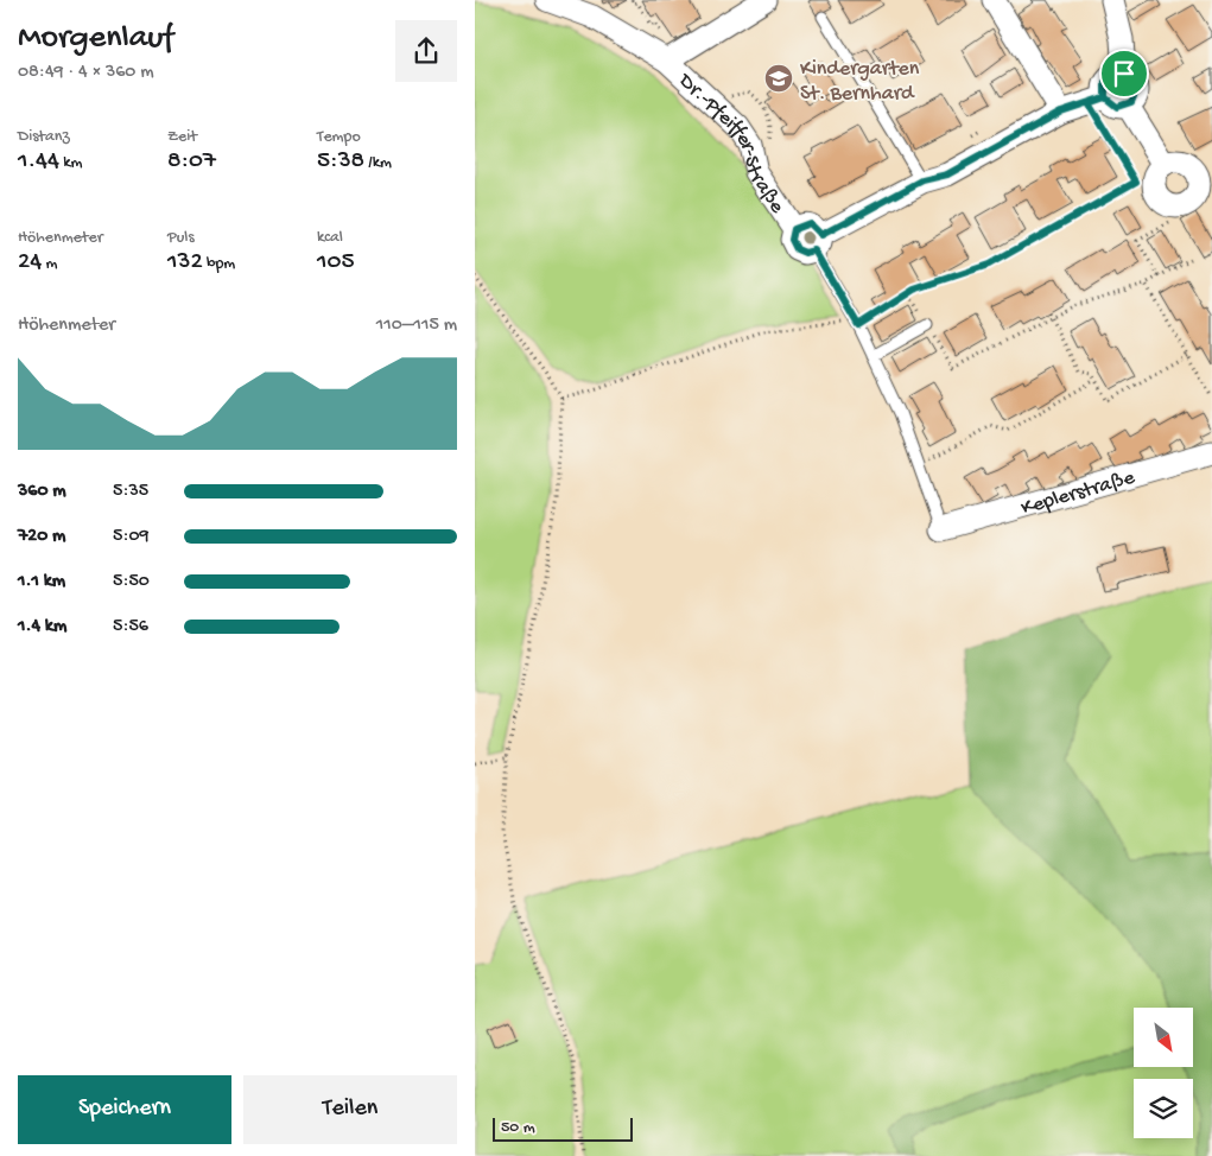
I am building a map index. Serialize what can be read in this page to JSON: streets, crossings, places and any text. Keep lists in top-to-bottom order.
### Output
{
  "streets": {
    "street": ["Dr.-Pfeiffer-Straße", "Keplerstraße"]
  },
  "places": {
    "school or university": ["Kindergarten St. Bernhard"]
  },
  "scale_bar": "50 m",
  "north": "bottom right",
  "page": {
    "heading": ["Morgenlauf", "08:49 · 4 × 360 m"],
    "stats": [
      ["Distanz", "1.44 km"],
      ["Zeit", "8:07"],
      ["Tempo", "5:38 /km"],
      ["Höhenmeter", "24 m"],
      ["Puls", "132 bpm"],
      ["kcal", "105"]
    ],
    "chart": ["Höhenmeter", "110–115 m"],
    "list": [
      {
        "name": "360 m",
        "note": "5:35"
      },
      {
        "name": "720 m",
        "note": "5:09"
      },
      {
        "name": "1.1 km",
        "note": "5:50"
      },
      {
        "name": "1.4 km",
        "note": "5:56"
      }
    ],
    "buttons": ["Speichern", "Teilen"],
    "scale": "50 m"
  }
}
